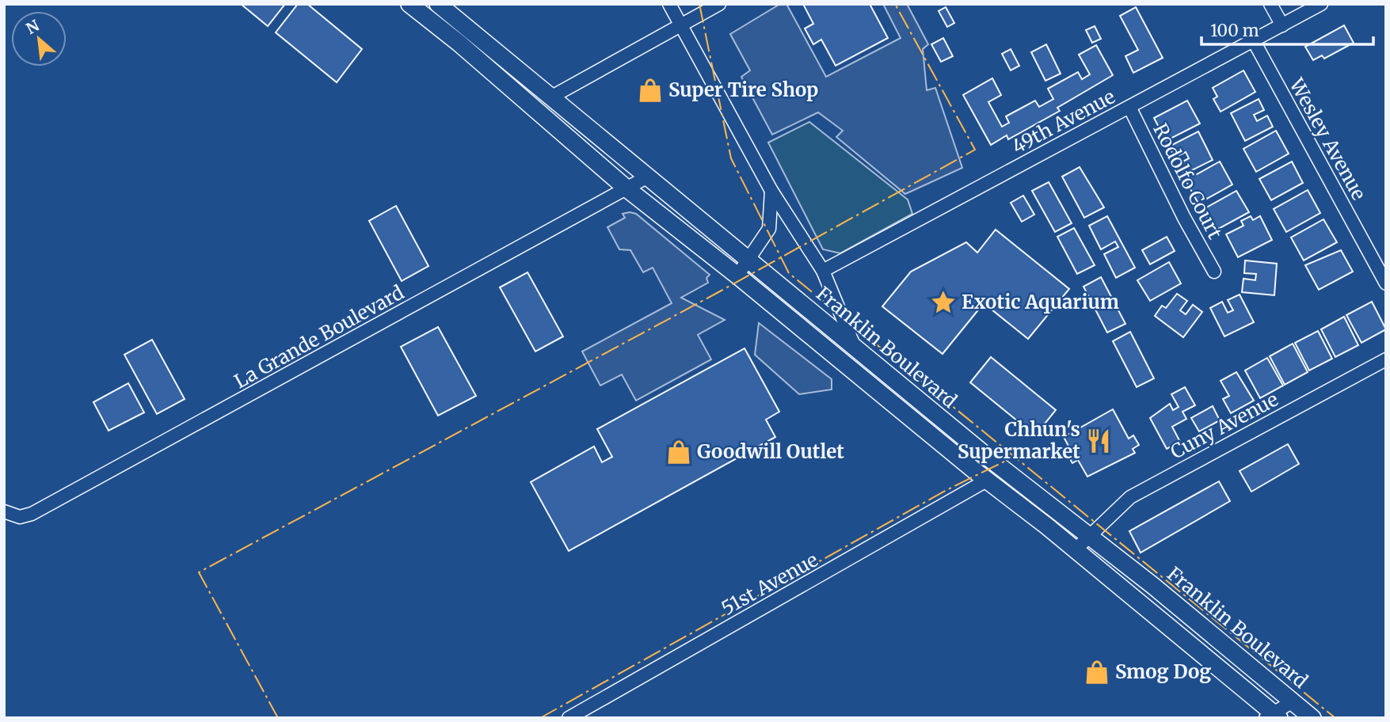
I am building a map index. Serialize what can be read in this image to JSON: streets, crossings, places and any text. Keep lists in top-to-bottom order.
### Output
{
  "streets": {
    "main road": ["Franklin Boulevard"],
    "street": [
      "49th Avenue",
      "Wesley Avenue",
      "Rodolfo Court",
      "La Grande Boulevard",
      "Cuny Avenue",
      "51st Avenue"
    ]
  },
  "crossings": [
    ["49th Avenue", "Wesley Avenue"],
    ["49th Avenue", "Rodolfo Court"],
    ["La Grande Boulevard", "Franklin Boulevard"],
    ["Franklin Boulevard", "Cuny Avenue"],
    ["Franklin Boulevard", "51st Avenue"]
  ],
  "places": {
    "shop": ["Super Tire Shop", "Goodwill Outlet", "Smog Dog"],
    "place": ["Exotic Aquarium"],
    "restaurant": ["Chhun's Supermarket"]
  },
  "scale_bar": "100 m",
  "north": "top left"
}
